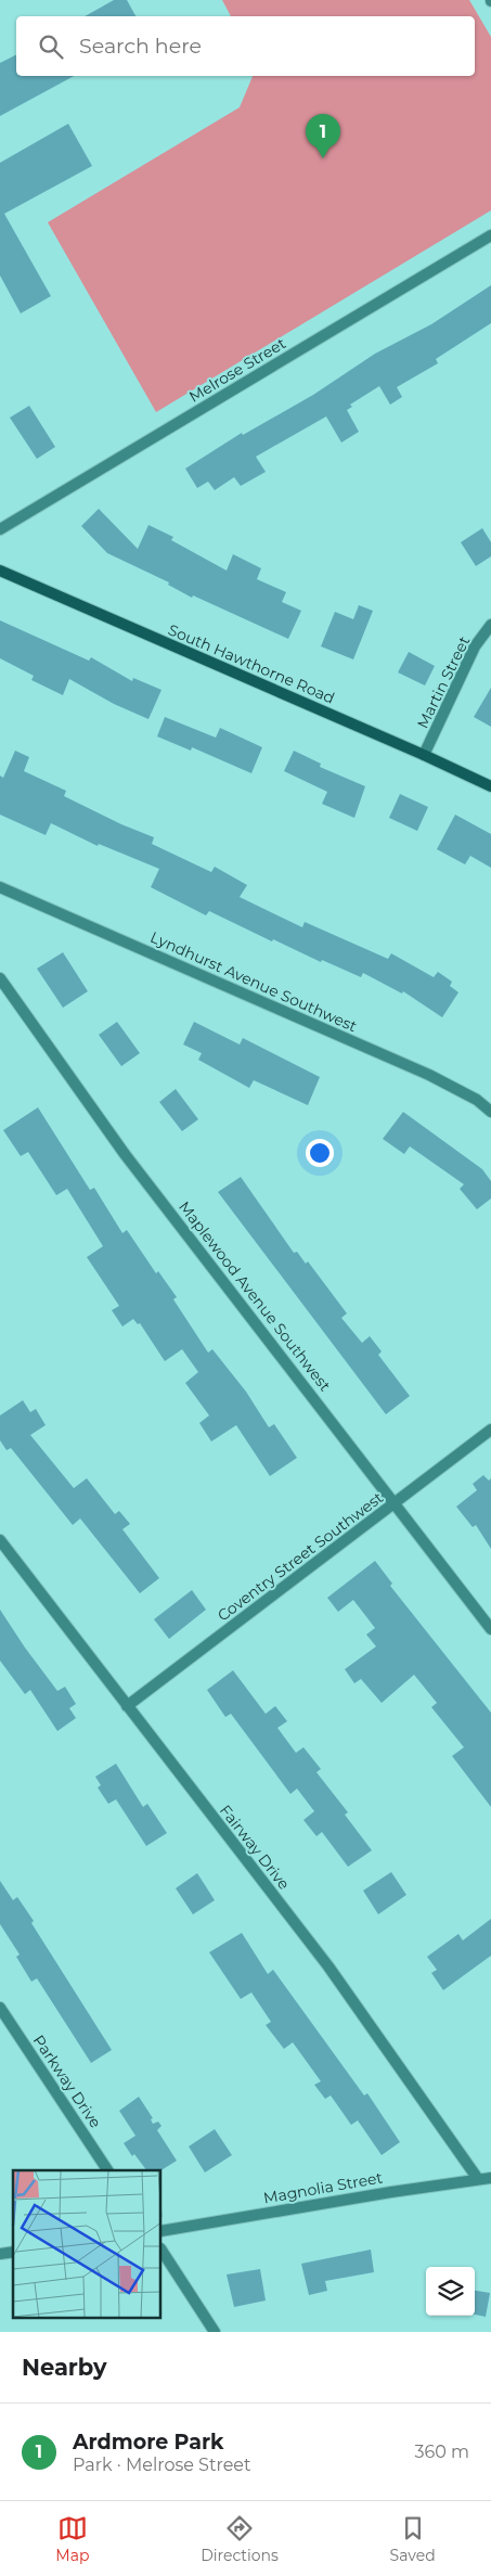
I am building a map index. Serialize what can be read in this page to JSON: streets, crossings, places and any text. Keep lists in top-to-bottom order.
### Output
{
  "streets": {
    "main road": ["South Hawthorne Road"],
    "street": [
      "Melrose Street",
      "Martin Street",
      "Lyndhurst Avenue Southwest",
      "Maplewood Avenue Southwest",
      "Coventry Street Southwest",
      "Fairway Drive",
      "Parkway Drive",
      "Magnolia Street"
    ]
  },
  "crossings": [
    ["South Hawthorne Road", "Martin Street"],
    ["Maplewood Avenue Southwest", "Coventry Street Southwest"],
    ["Coventry Street Southwest", "Fairway Drive"],
    ["Fairway Drive", "Magnolia Street"]
  ],
  "page": {
    "search": "Search here",
    "pins": "1",
    "heading": "Nearby",
    "list": [
      {
        "mark": "1",
        "name": "Ardmore Park",
        "note": "Park · Melrose Street",
        "value": "360 m"
      }
    ],
    "nav": ["Map", "Directions", "Saved"]
  }
}
